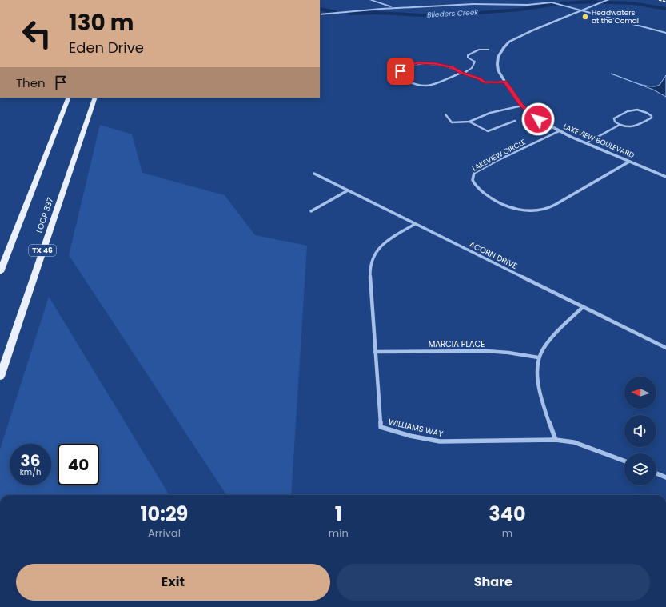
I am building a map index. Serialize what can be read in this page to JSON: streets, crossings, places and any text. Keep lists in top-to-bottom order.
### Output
{
  "streets": {
    "main road": ["LOOP 337", "TX 46"],
    "street": [
      "LAKEVIEW BOULEVARD",
      "LAKEVIEW CIRCLE",
      "ACORN DRIVE",
      "MARCIA PLACE",
      "WILLIAMS WAY"
    ]
  },
  "crossings": [
    ["LAKEVIEW BOULEVARD", "LAKEVIEW CIRCLE"],
    ["ACORN DRIVE", "WILLIAMS WAY"],
    ["MARCIA PLACE", "WILLIAMS WAY"]
  ],
  "water": ["Blieders Creek"],
  "places": ["Headwaters at the Comal"],
  "north": "left",
  "page": {
    "turn": ["130 m", "Eden Drive"],
    "then": "Then",
    "speed": "36 km/h",
    "limit": "40",
    "eta": [
      "10:29",
      "Arrival",
      "1",
      "min",
      "340",
      "m"
    ],
    "buttons": ["Exit", "Share"]
  }
}
